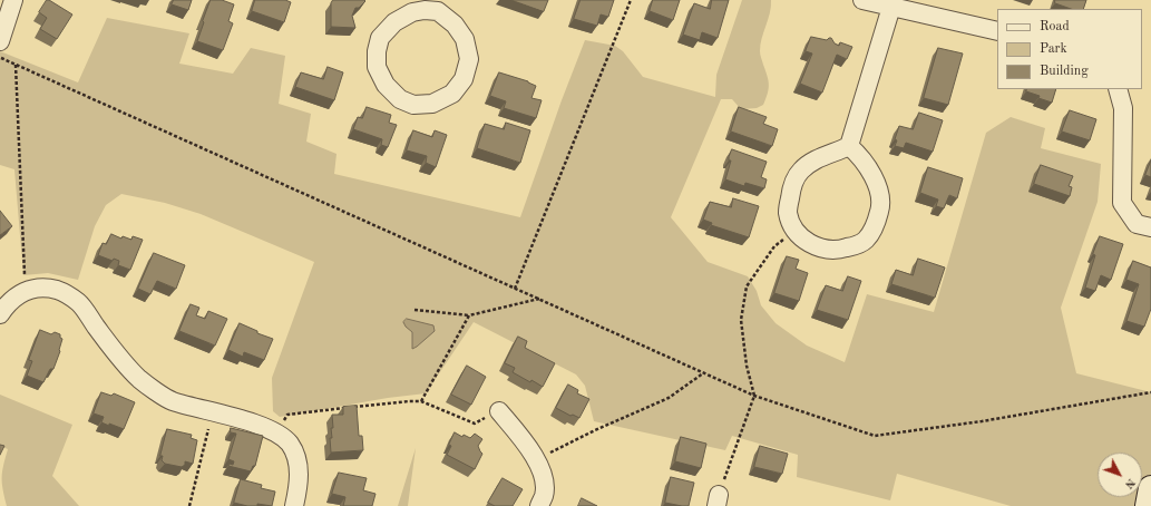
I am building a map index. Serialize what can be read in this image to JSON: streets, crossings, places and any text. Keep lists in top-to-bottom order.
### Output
{
  "legend": ["Road", "Park", "Building"],
  "north": "bottom right"
}
